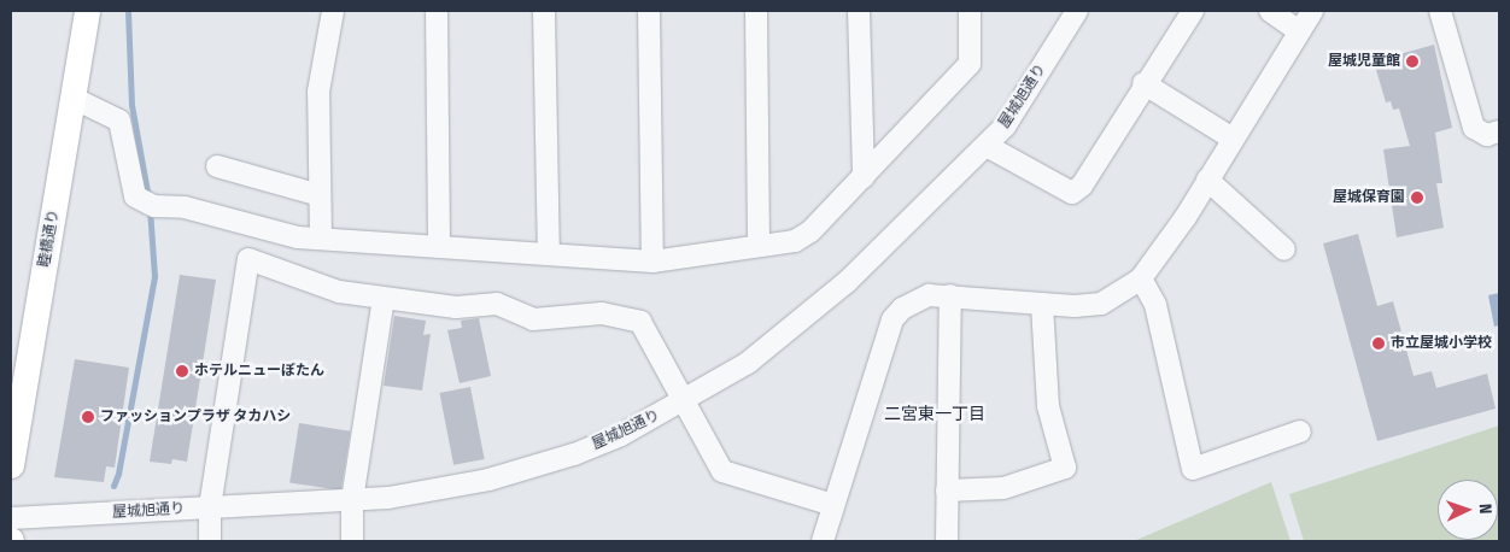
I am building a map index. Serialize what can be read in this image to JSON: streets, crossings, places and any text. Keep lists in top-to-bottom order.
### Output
{
  "streets": {
    "main road": ["睦橋通り"],
    "street": ["屋城旭通り"]
  },
  "districts": ["二宮東一丁目"],
  "places": [
    "屋城児童館",
    "屋城保育園",
    "市立屋城小学校",
    "ホテルニューぼたん",
    "ファッションプラザ タカハシ"
  ],
  "north": "right"
}
